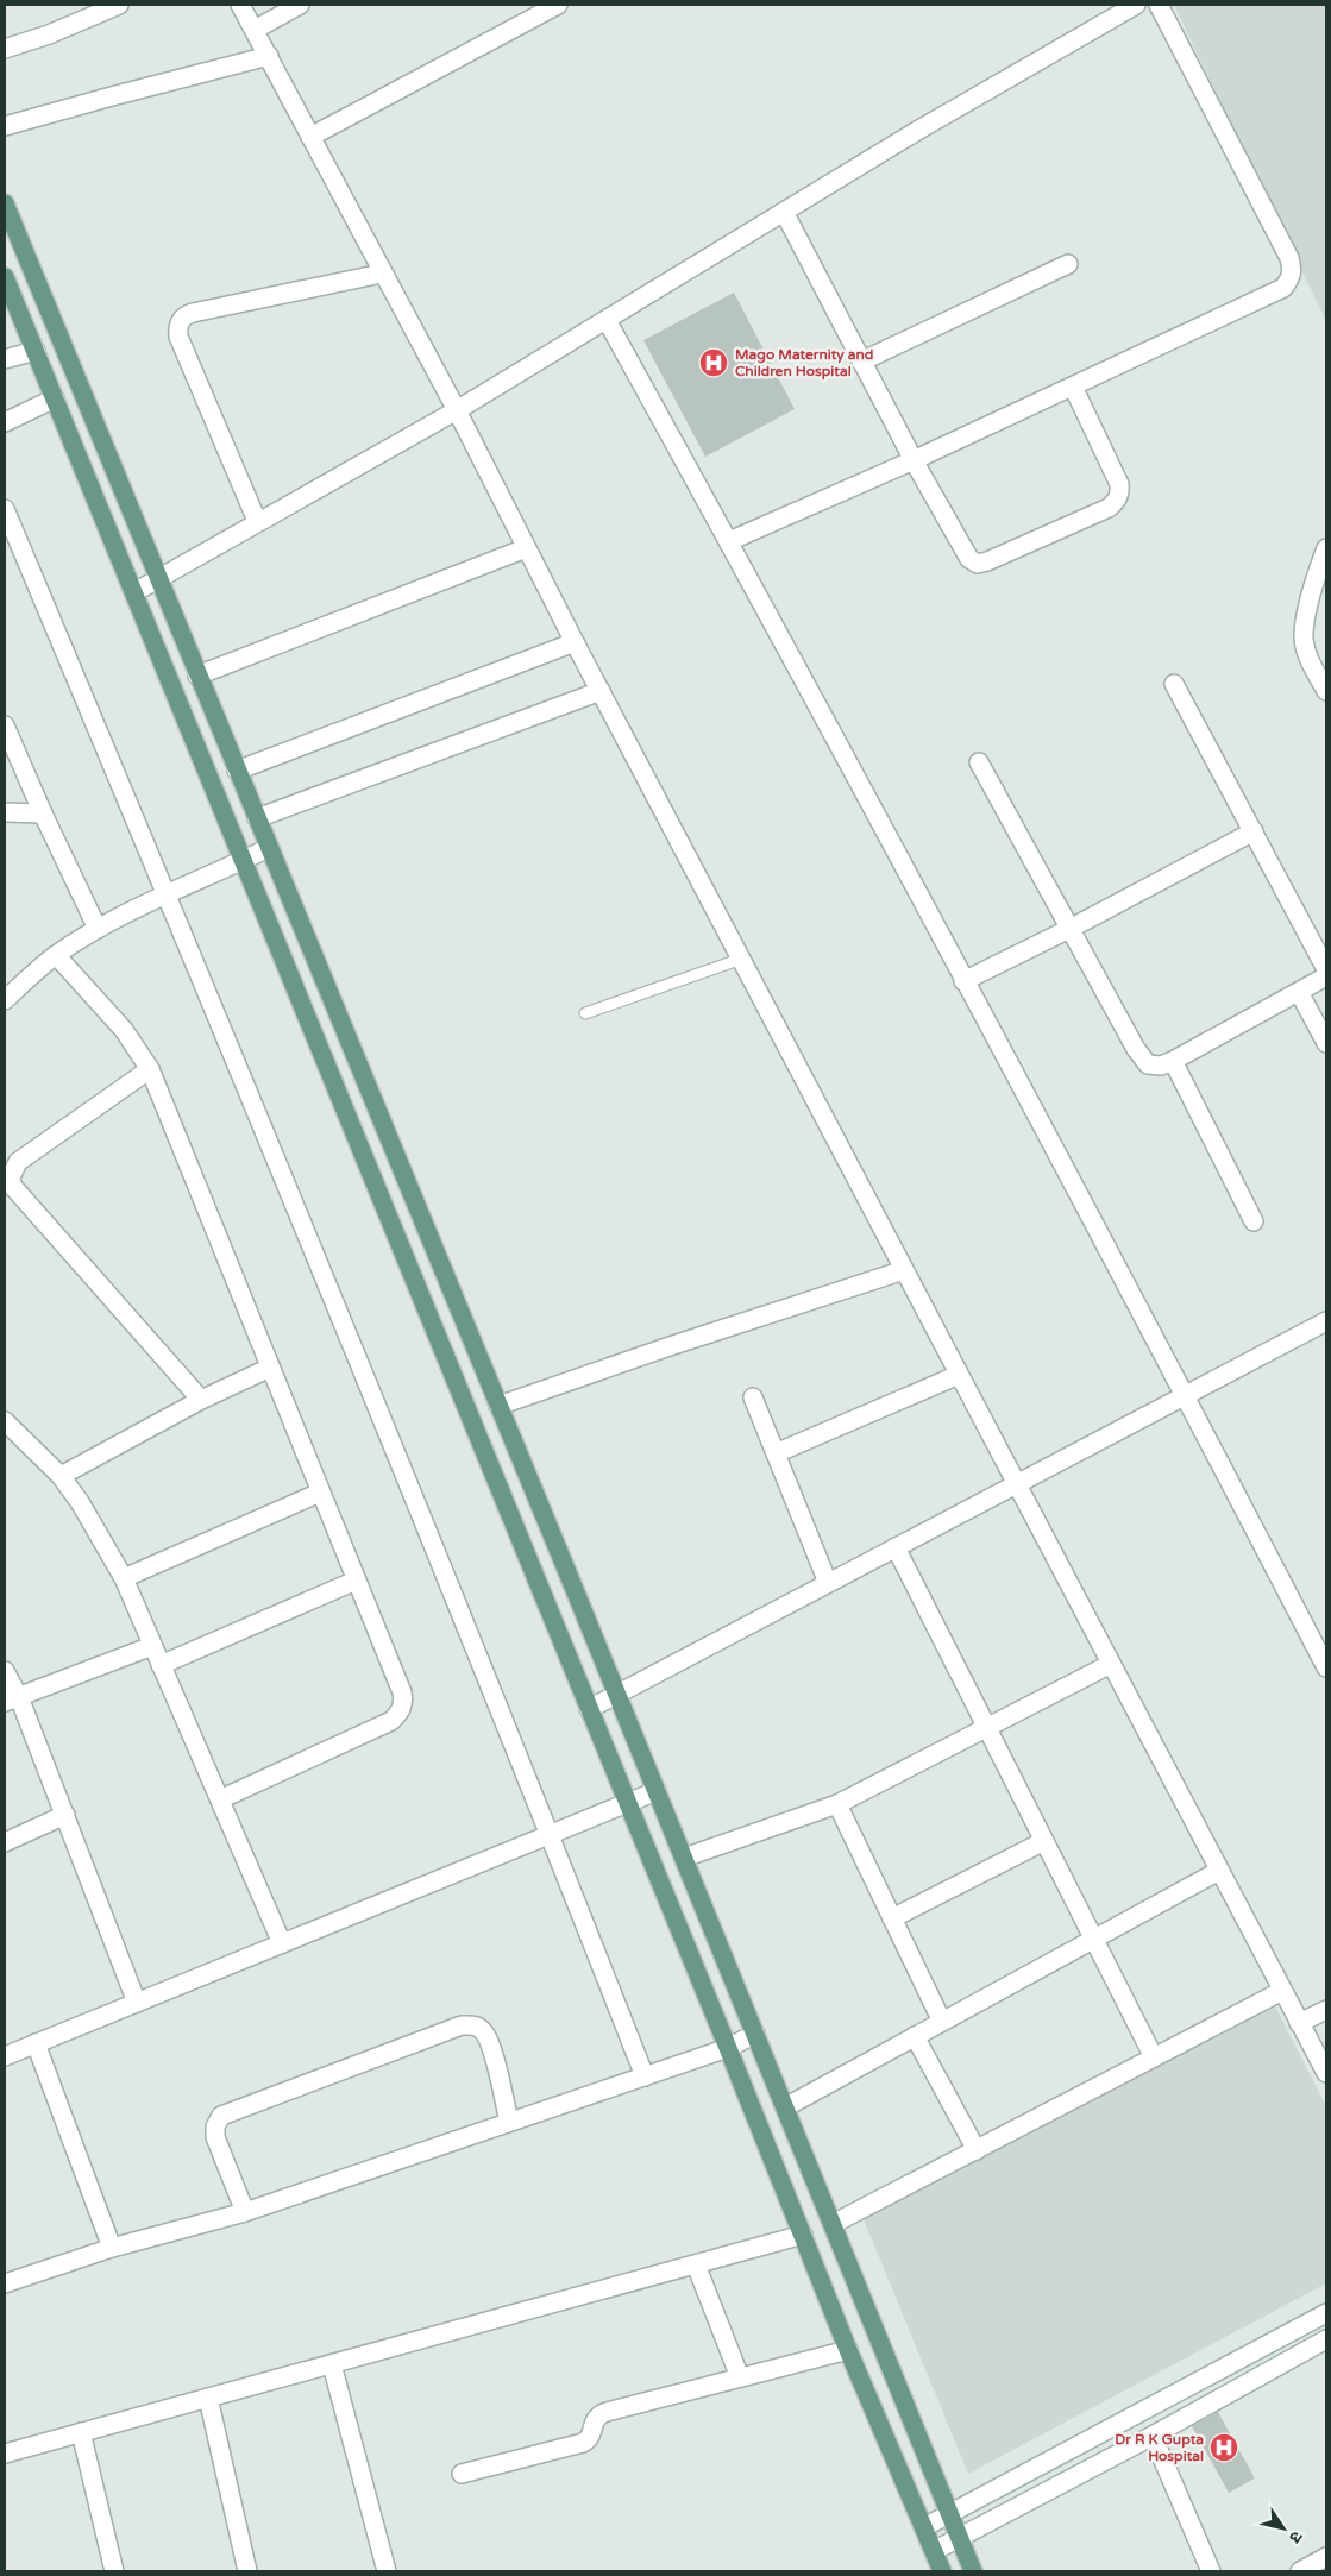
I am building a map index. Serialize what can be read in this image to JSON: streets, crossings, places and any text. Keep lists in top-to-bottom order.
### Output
{
  "places": {
    "hospital": ["Mago Maternity and Children Hospital", "Dr R K Gupta Hospital"]
  },
  "north": "bottom right"
}
